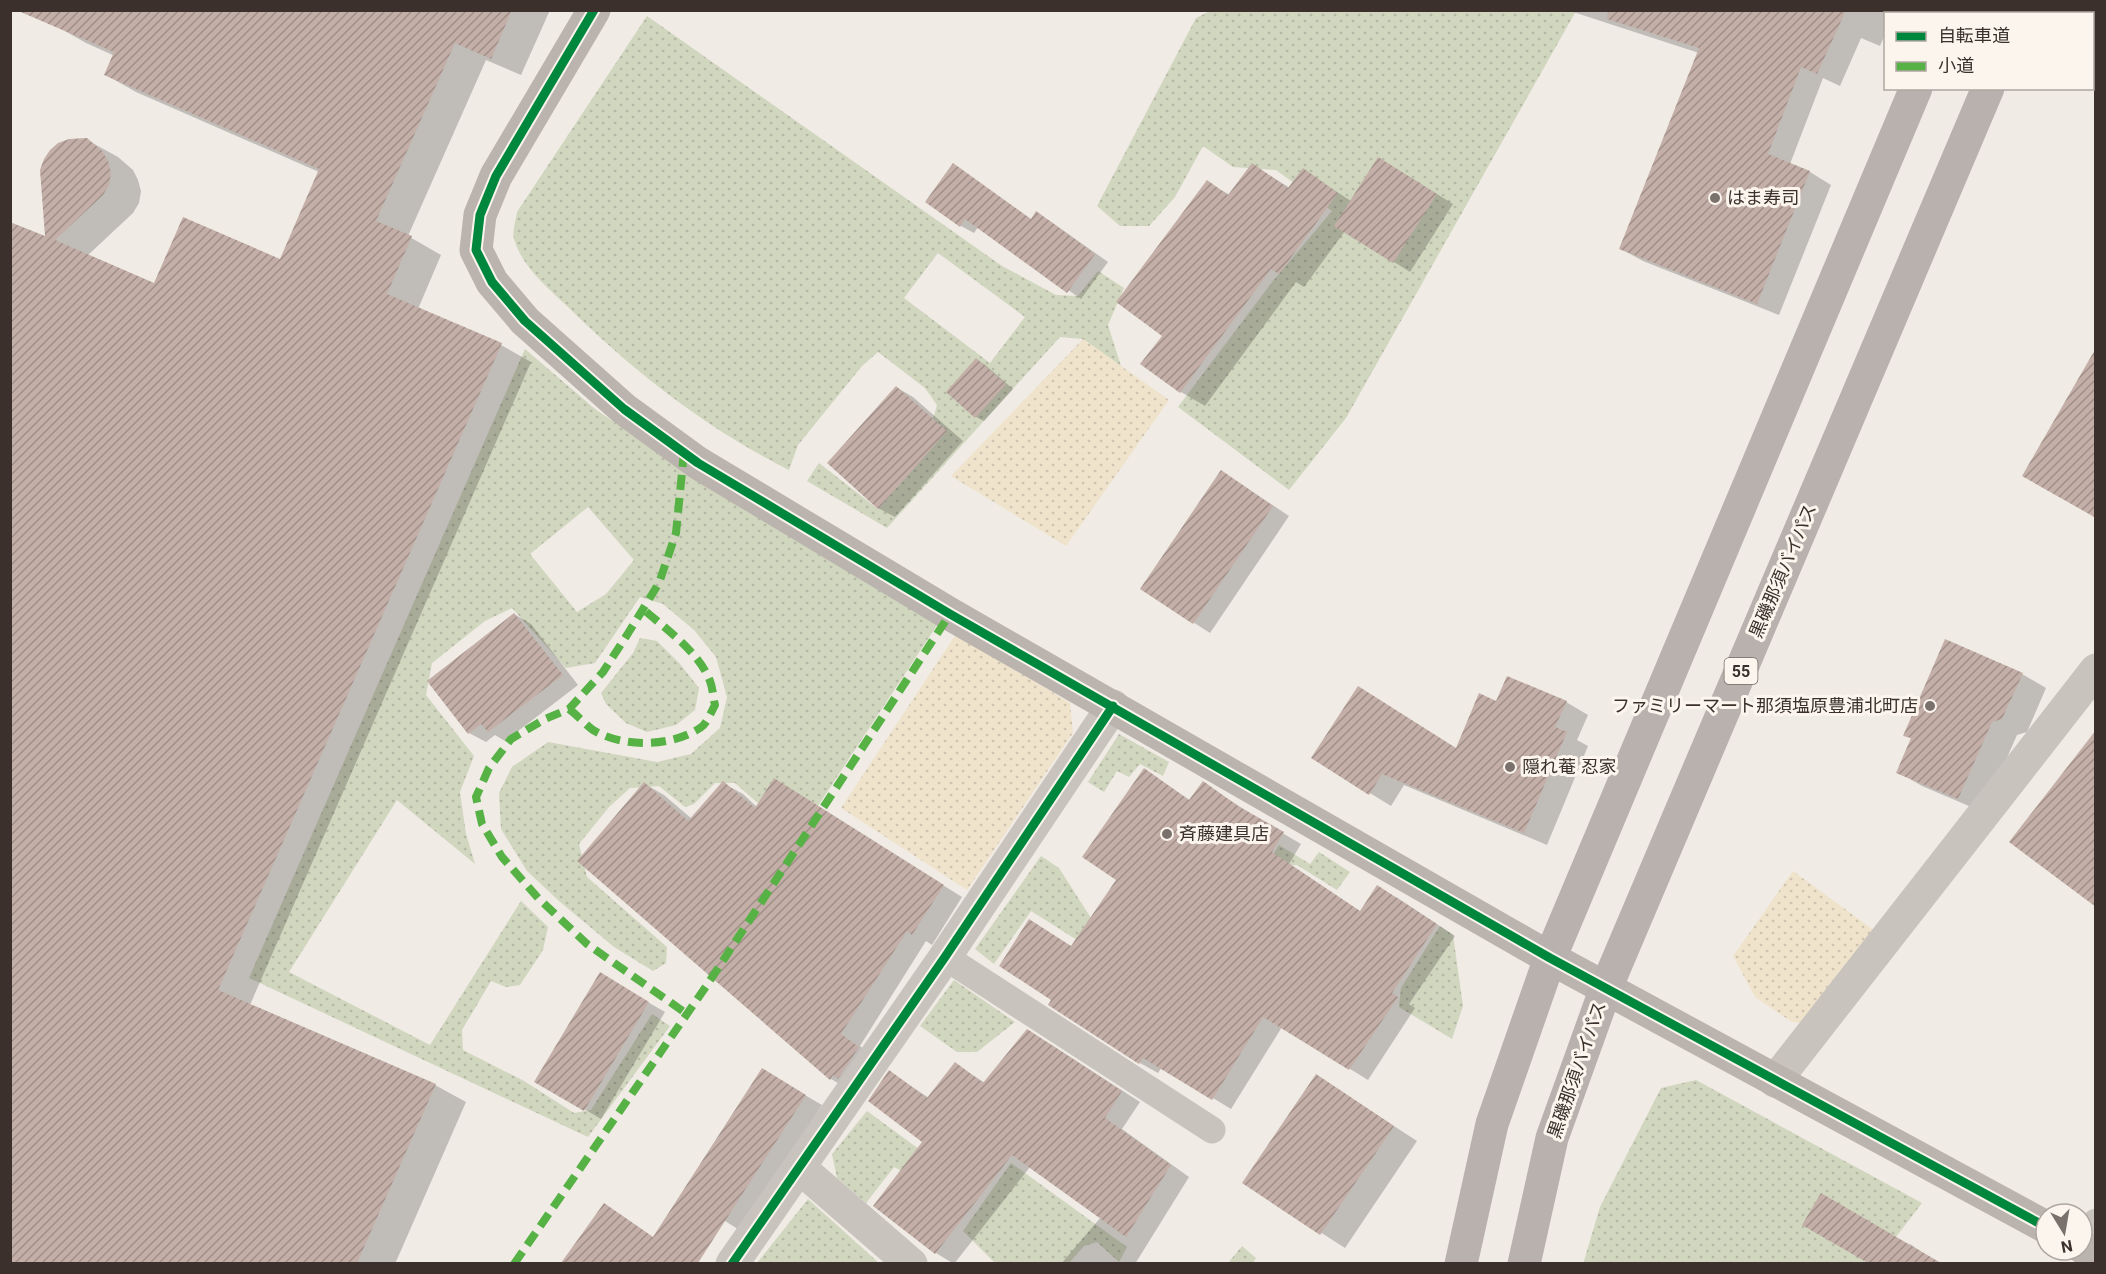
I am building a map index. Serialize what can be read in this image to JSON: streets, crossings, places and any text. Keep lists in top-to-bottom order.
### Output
{
  "streets": {
    "main road": ["黒磯那須バイパス", "55"]
  },
  "places": [
    "はま寿司",
    "ファミリーマート那須塩原豊浦北町店",
    "隠れ菴 忍家",
    "斉藤建具店"
  ],
  "legend": ["自転車道", "小道"],
  "north": "bottom"
}
